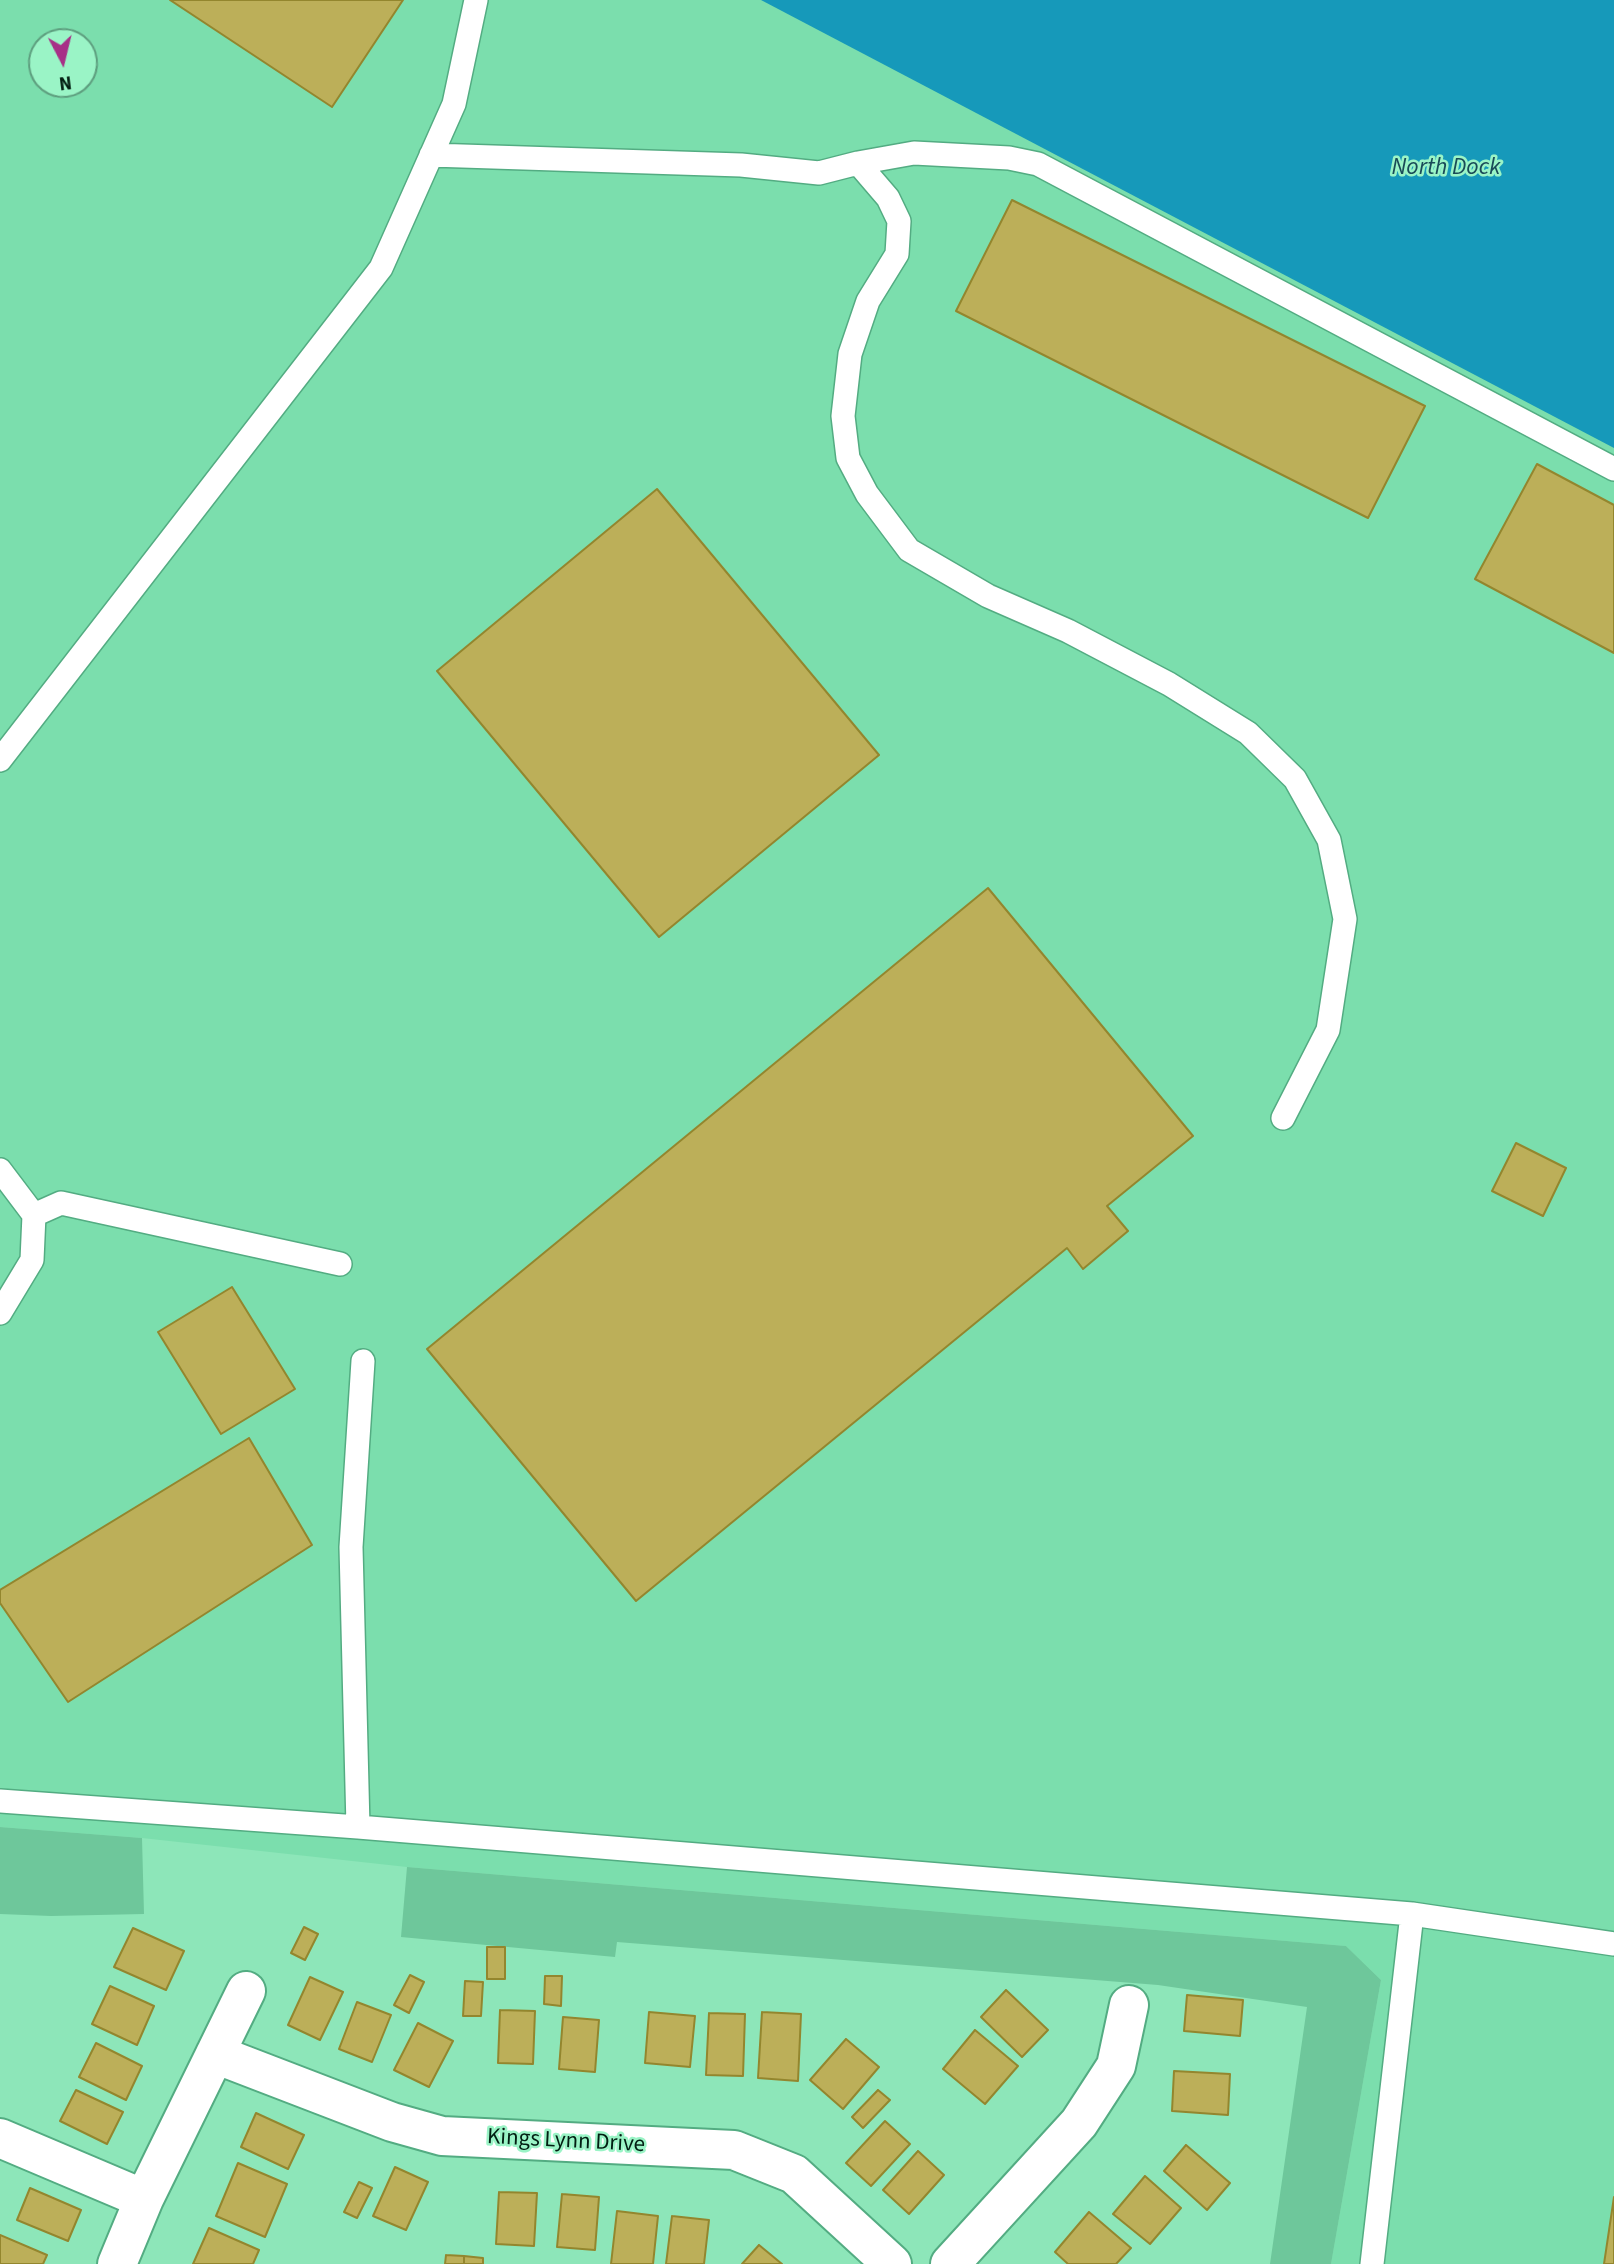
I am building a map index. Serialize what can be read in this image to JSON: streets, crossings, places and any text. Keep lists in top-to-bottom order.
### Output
{
  "streets": {
    "street": ["Kings Lynn Drive"]
  },
  "water": ["North Dock"],
  "north": "bottom"
}
